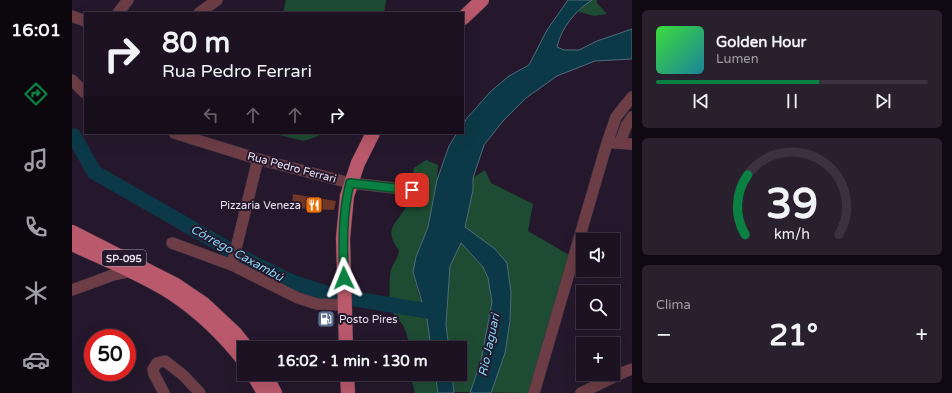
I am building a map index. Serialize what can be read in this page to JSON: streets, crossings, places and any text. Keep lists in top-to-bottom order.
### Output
{
  "streets": {
    "main road": ["SP-095"],
    "street": ["Rua Pedro Ferrari"]
  },
  "water": ["Córrego Caxambú", "Rio Jaguari"],
  "places": {
    "restaurant": ["Pizzaria Veneza"],
    "fuel station": ["Posto Pires"]
  },
  "page": {
    "tabs": "16:01",
    "turn": ["80 m", "Rua Pedro Ferrari"],
    "song": ["Golden Hour", "Lumen"],
    "map_buttons": "+",
    "tile": "Clima",
    "heat": ["−", "21°", "+"],
    "limit": "50",
    "trip": "16:02 · 1 min · 130 m",
    "gauge": ["39", "km/h"]
  }
}
